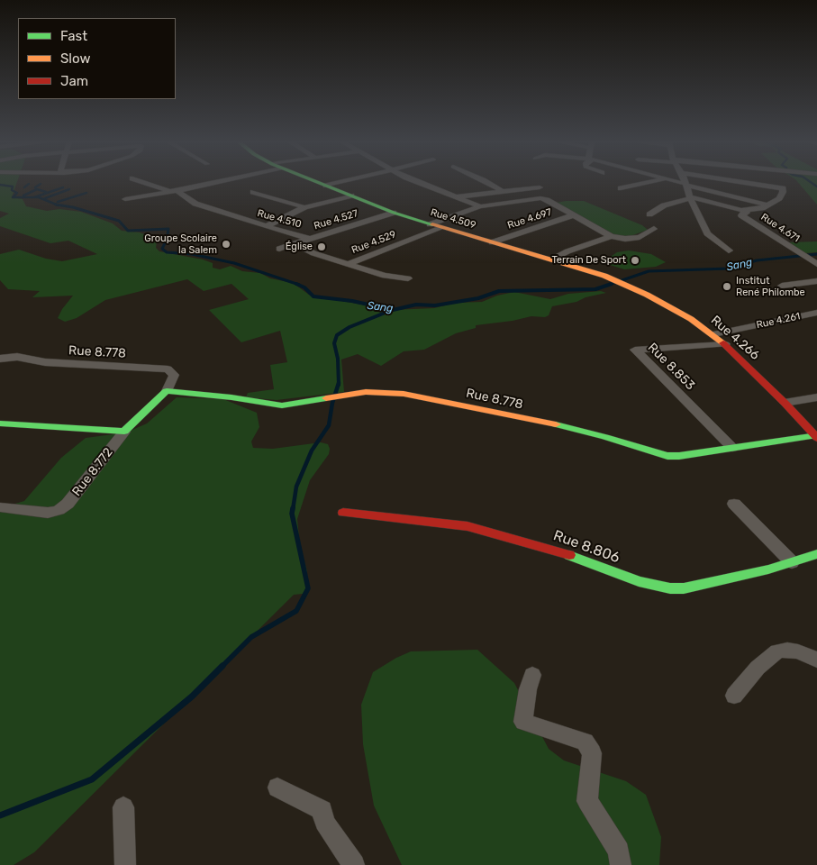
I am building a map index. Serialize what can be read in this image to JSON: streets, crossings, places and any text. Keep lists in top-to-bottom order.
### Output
{
  "streets": {
    "street": [
      "Rue 4.510",
      "Rue 4.509",
      "Rue 4.697",
      "Rue 4.527",
      "Rue 4.671",
      "Rue 4.529",
      "Rue 4.261",
      "Rue 4.266",
      "Rue 8.778",
      "Rue 8.853",
      "Rue 8.772",
      "Rue 8.806"
    ]
  },
  "crossings": [
    ["Rue 4.510", "Rue 4.527"],
    ["Rue 4.510", "Rue 4.529"],
    ["Rue 4.509", "Rue 4.697"],
    ["Rue 4.509", "Rue 4.527"],
    ["Rue 4.509", "Rue 4.529"],
    ["Rue 4.509", "Rue 4.266"],
    ["Rue 4.261", "Rue 4.266"],
    ["Rue 4.266", "Rue 8.778"],
    ["Rue 4.266", "Rue 8.853"],
    ["Rue 8.778", "Rue 8.853"]
  ],
  "water": ["Sang"],
  "places": [
    "Groupe Scolaire la Salem",
    "Église",
    "Terrain De Sport",
    "Institut René Philombe"
  ],
  "legend": ["Fast", "Slow", "Jam"]
}
